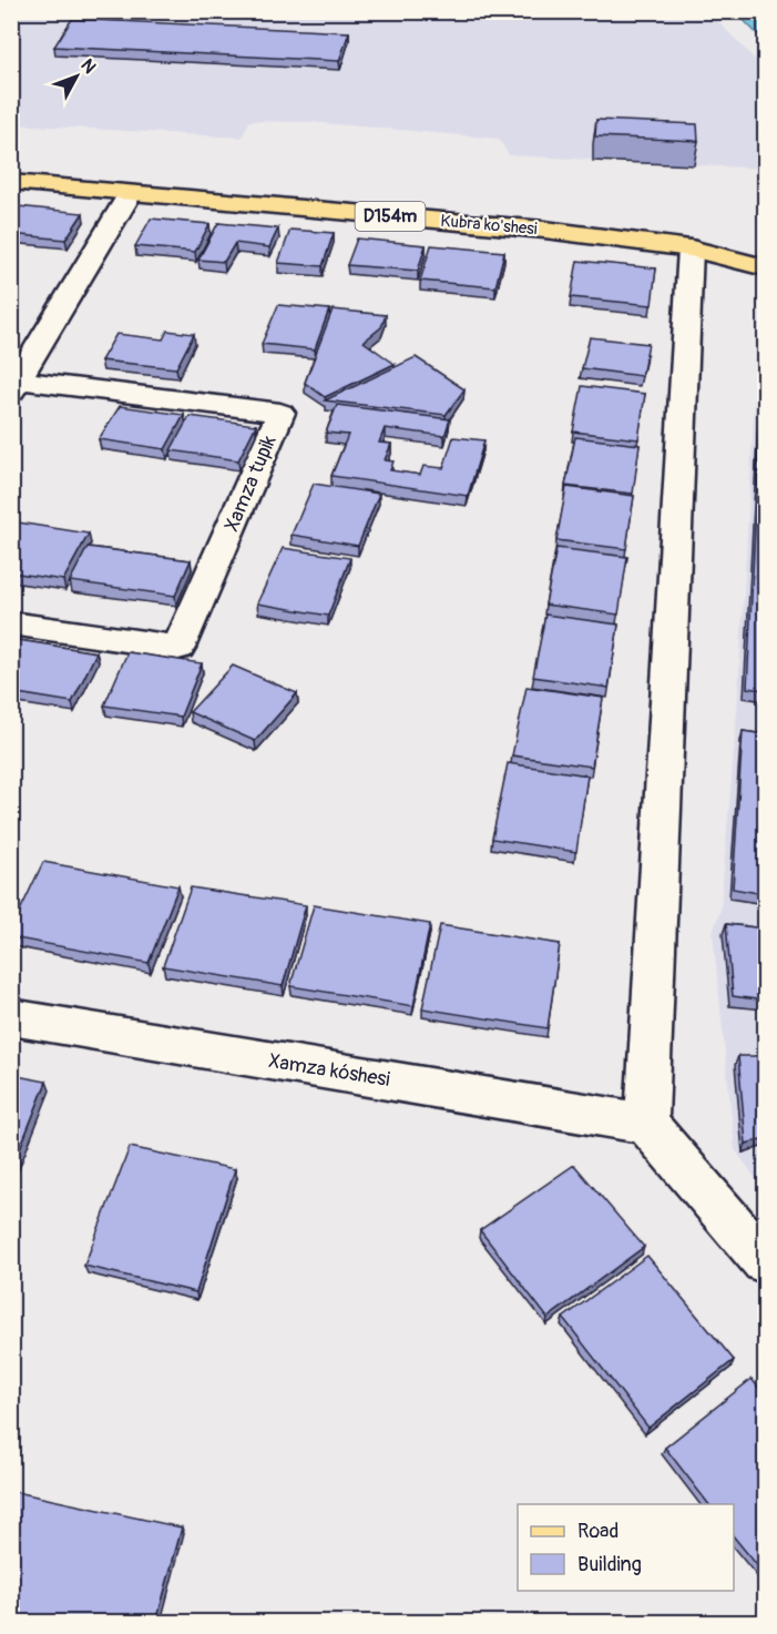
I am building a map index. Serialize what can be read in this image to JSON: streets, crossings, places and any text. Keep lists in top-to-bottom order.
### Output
{
  "streets": {
    "main road": ["D154m", "Kubra ko'shesi"],
    "street": ["Xamza tupik", "Xamza kóshesi"]
  },
  "legend": ["Road", "Building"],
  "north": "top right"
}
